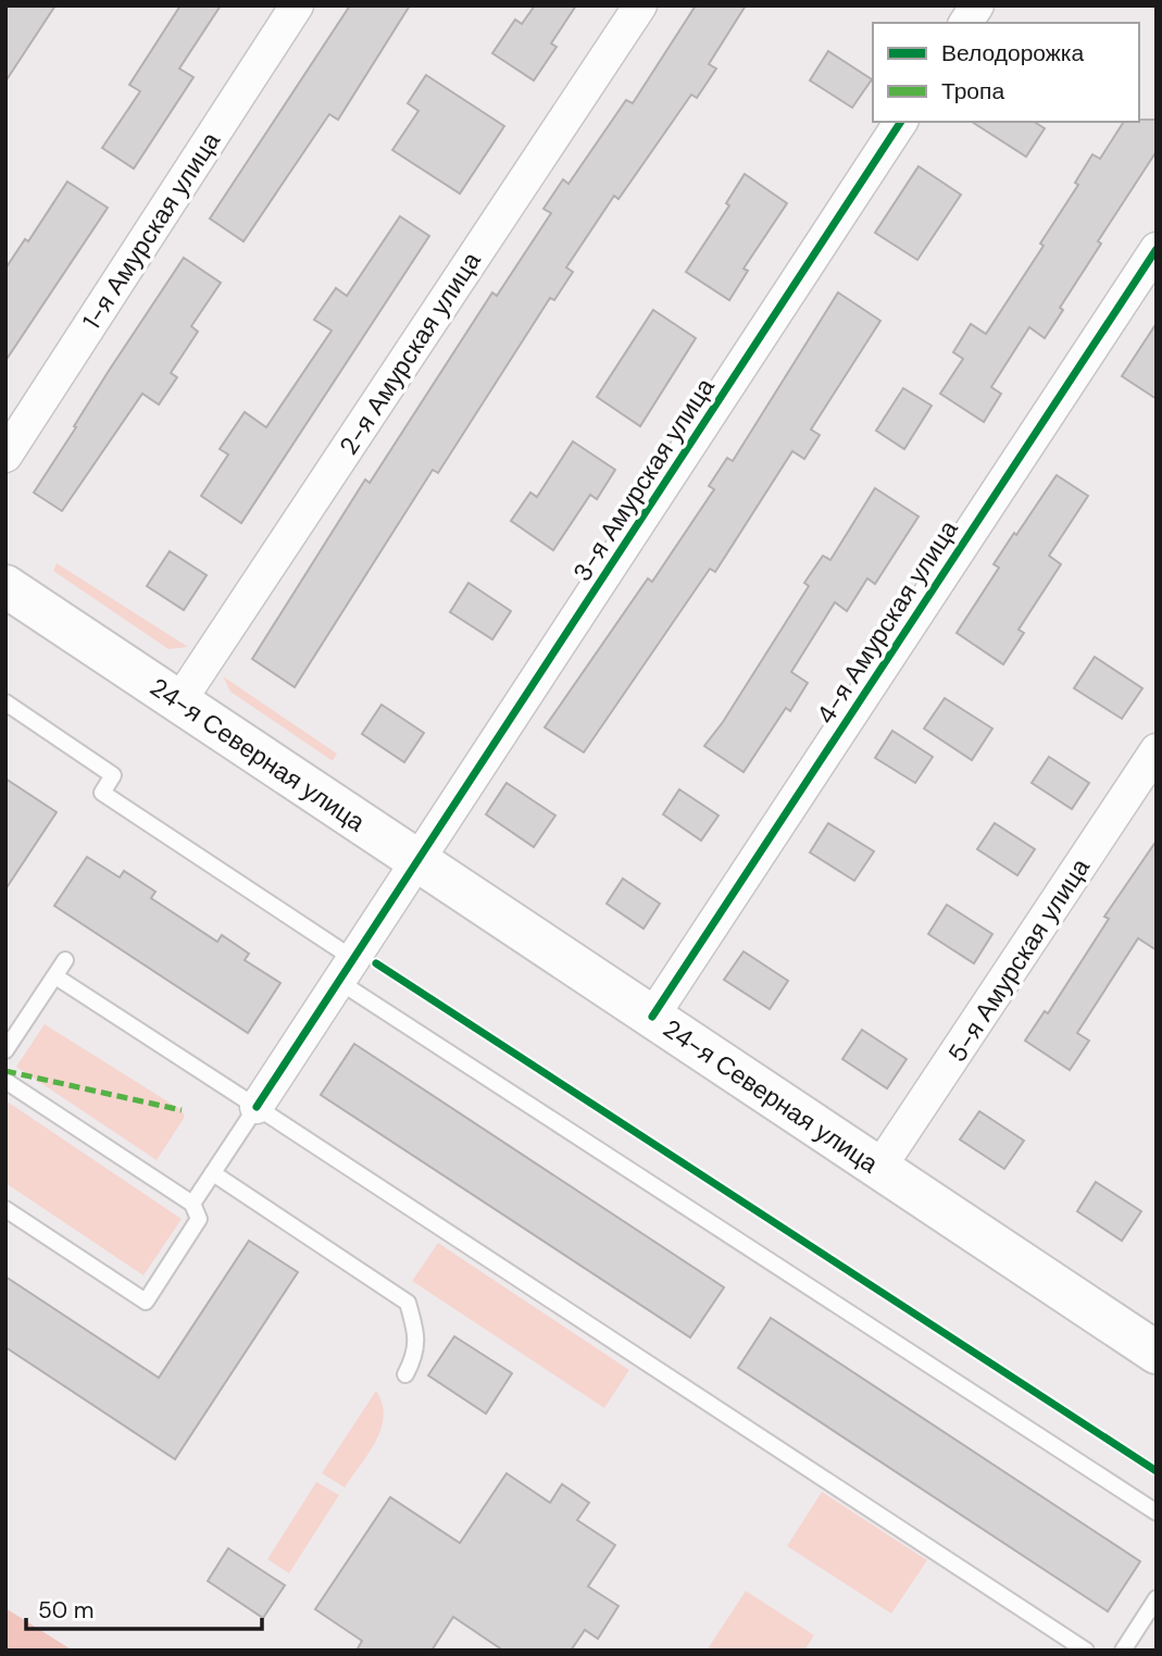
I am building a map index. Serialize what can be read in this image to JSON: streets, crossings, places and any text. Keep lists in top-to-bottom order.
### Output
{
  "streets": {
    "main road": ["24-я Северная улица"],
    "street": [
      "1-я Амурская улица",
      "2-я Амурская улица",
      "3-я Амурская улица",
      "4-я Амурская улица",
      "5-я Амурская улица"
    ]
  },
  "crossings": [
    ["2-я Амурская улица", "24-я Северная улица"],
    ["3-я Амурская улица", "24-я Северная улица"],
    ["4-я Амурская улица", "24-я Северная улица"],
    ["24-я Северная улица", "5-я Амурская улица"]
  ],
  "legend": ["Велодорожка", "Тропа"],
  "scale_bar": "50 m"
}
